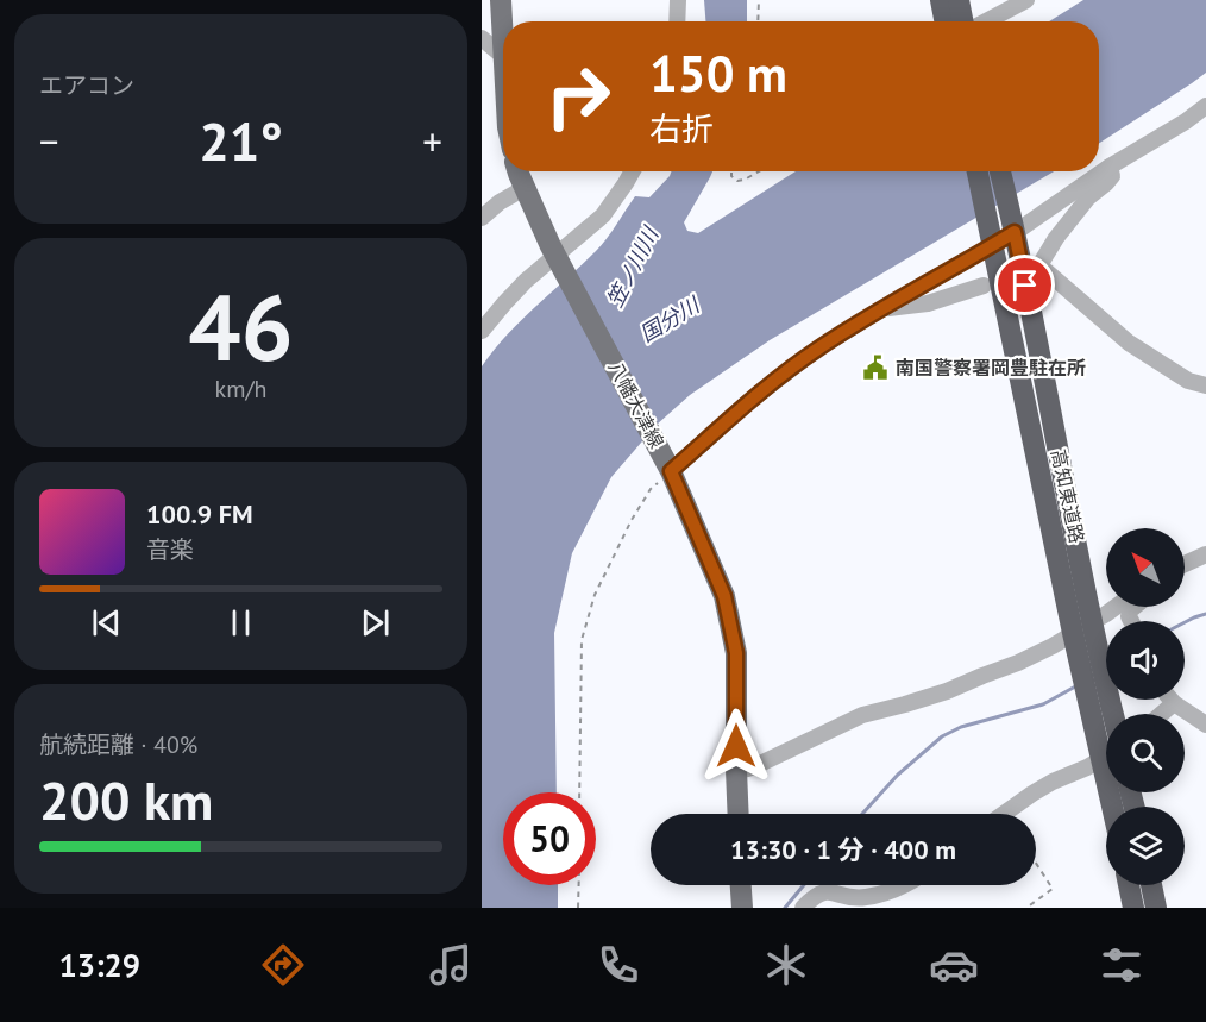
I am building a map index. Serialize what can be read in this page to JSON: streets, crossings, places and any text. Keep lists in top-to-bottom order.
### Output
{
  "streets": {
    "highway": ["高知東道路"],
    "main road": ["八幡大津線"]
  },
  "water": ["笠ノ川川", "国分川"],
  "places": {
    "public building": ["南国警察署岡豊駐在所"]
  },
  "north": "top left",
  "page": {
    "tile": [
      "エアコン",
      ["46", "km/h"],
      ["航続距離 · 40%", "200 km"]
    ],
    "turn": ["150 m", "右折"],
    "heat": ["−", "21°", "+"],
    "song": ["100.9 FM", "音楽"],
    "limit": "50",
    "trip": "13:30 · 1 分 · 400 m",
    "tabs": "13:29"
  }
}
